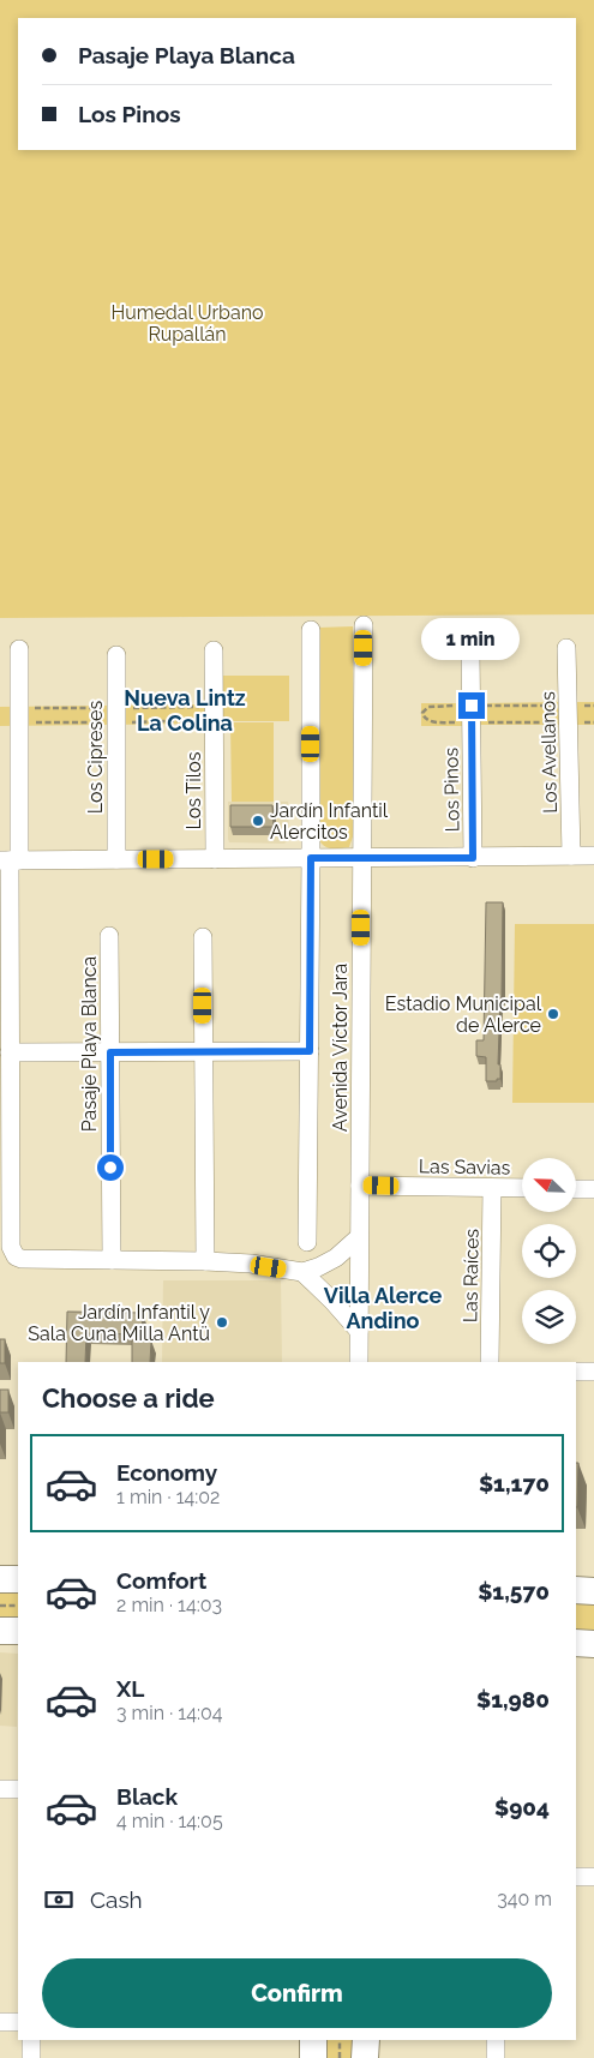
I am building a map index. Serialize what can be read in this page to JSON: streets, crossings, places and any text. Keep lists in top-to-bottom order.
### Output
{
  "streets": {
    "street": [
      "Los Avellanos",
      "Los Cipreses",
      "Los Pinos",
      "Los Tilos",
      "Pasaje Playa Blanca",
      "Avenida Víctor Jara",
      "Las Savias",
      "Las Raíces"
    ]
  },
  "crossings": [
    ["Avenida Víctor Jara", "Las Savias"],
    ["Las Savias", "Las Raíces"]
  ],
  "districts": ["Nueva Lintz La Colina", "Villa Alerce Andino"],
  "parks": ["Humedal Urbano Rupallán"],
  "places": ["Jardín Infantil Alercitos", "Estadio Municipal de Alerce", "Jardín Infantil y Sala Cuna Milla Antü"],
  "north": "top left",
  "page": {
    "banner": ["Pasaje Playa Blanca", "Los Pinos"],
    "bubble": "1 min",
    "heading": "Choose a ride",
    "list": [
      {
        "name": "Economy",
        "note": "1 min · 14:02",
        "value": "$1,170"
      },
      {
        "name": "Comfort",
        "note": "2 min · 14:03",
        "value": "$1,570"
      },
      {
        "name": "XL",
        "note": "3 min · 14:04",
        "value": "$1,980"
      },
      {
        "name": "Black",
        "note": "4 min · 14:05",
        "value": "$904"
      }
    ],
    "pay": ["Cash", "340 m"],
    "buttons": "Confirm"
  }
}
